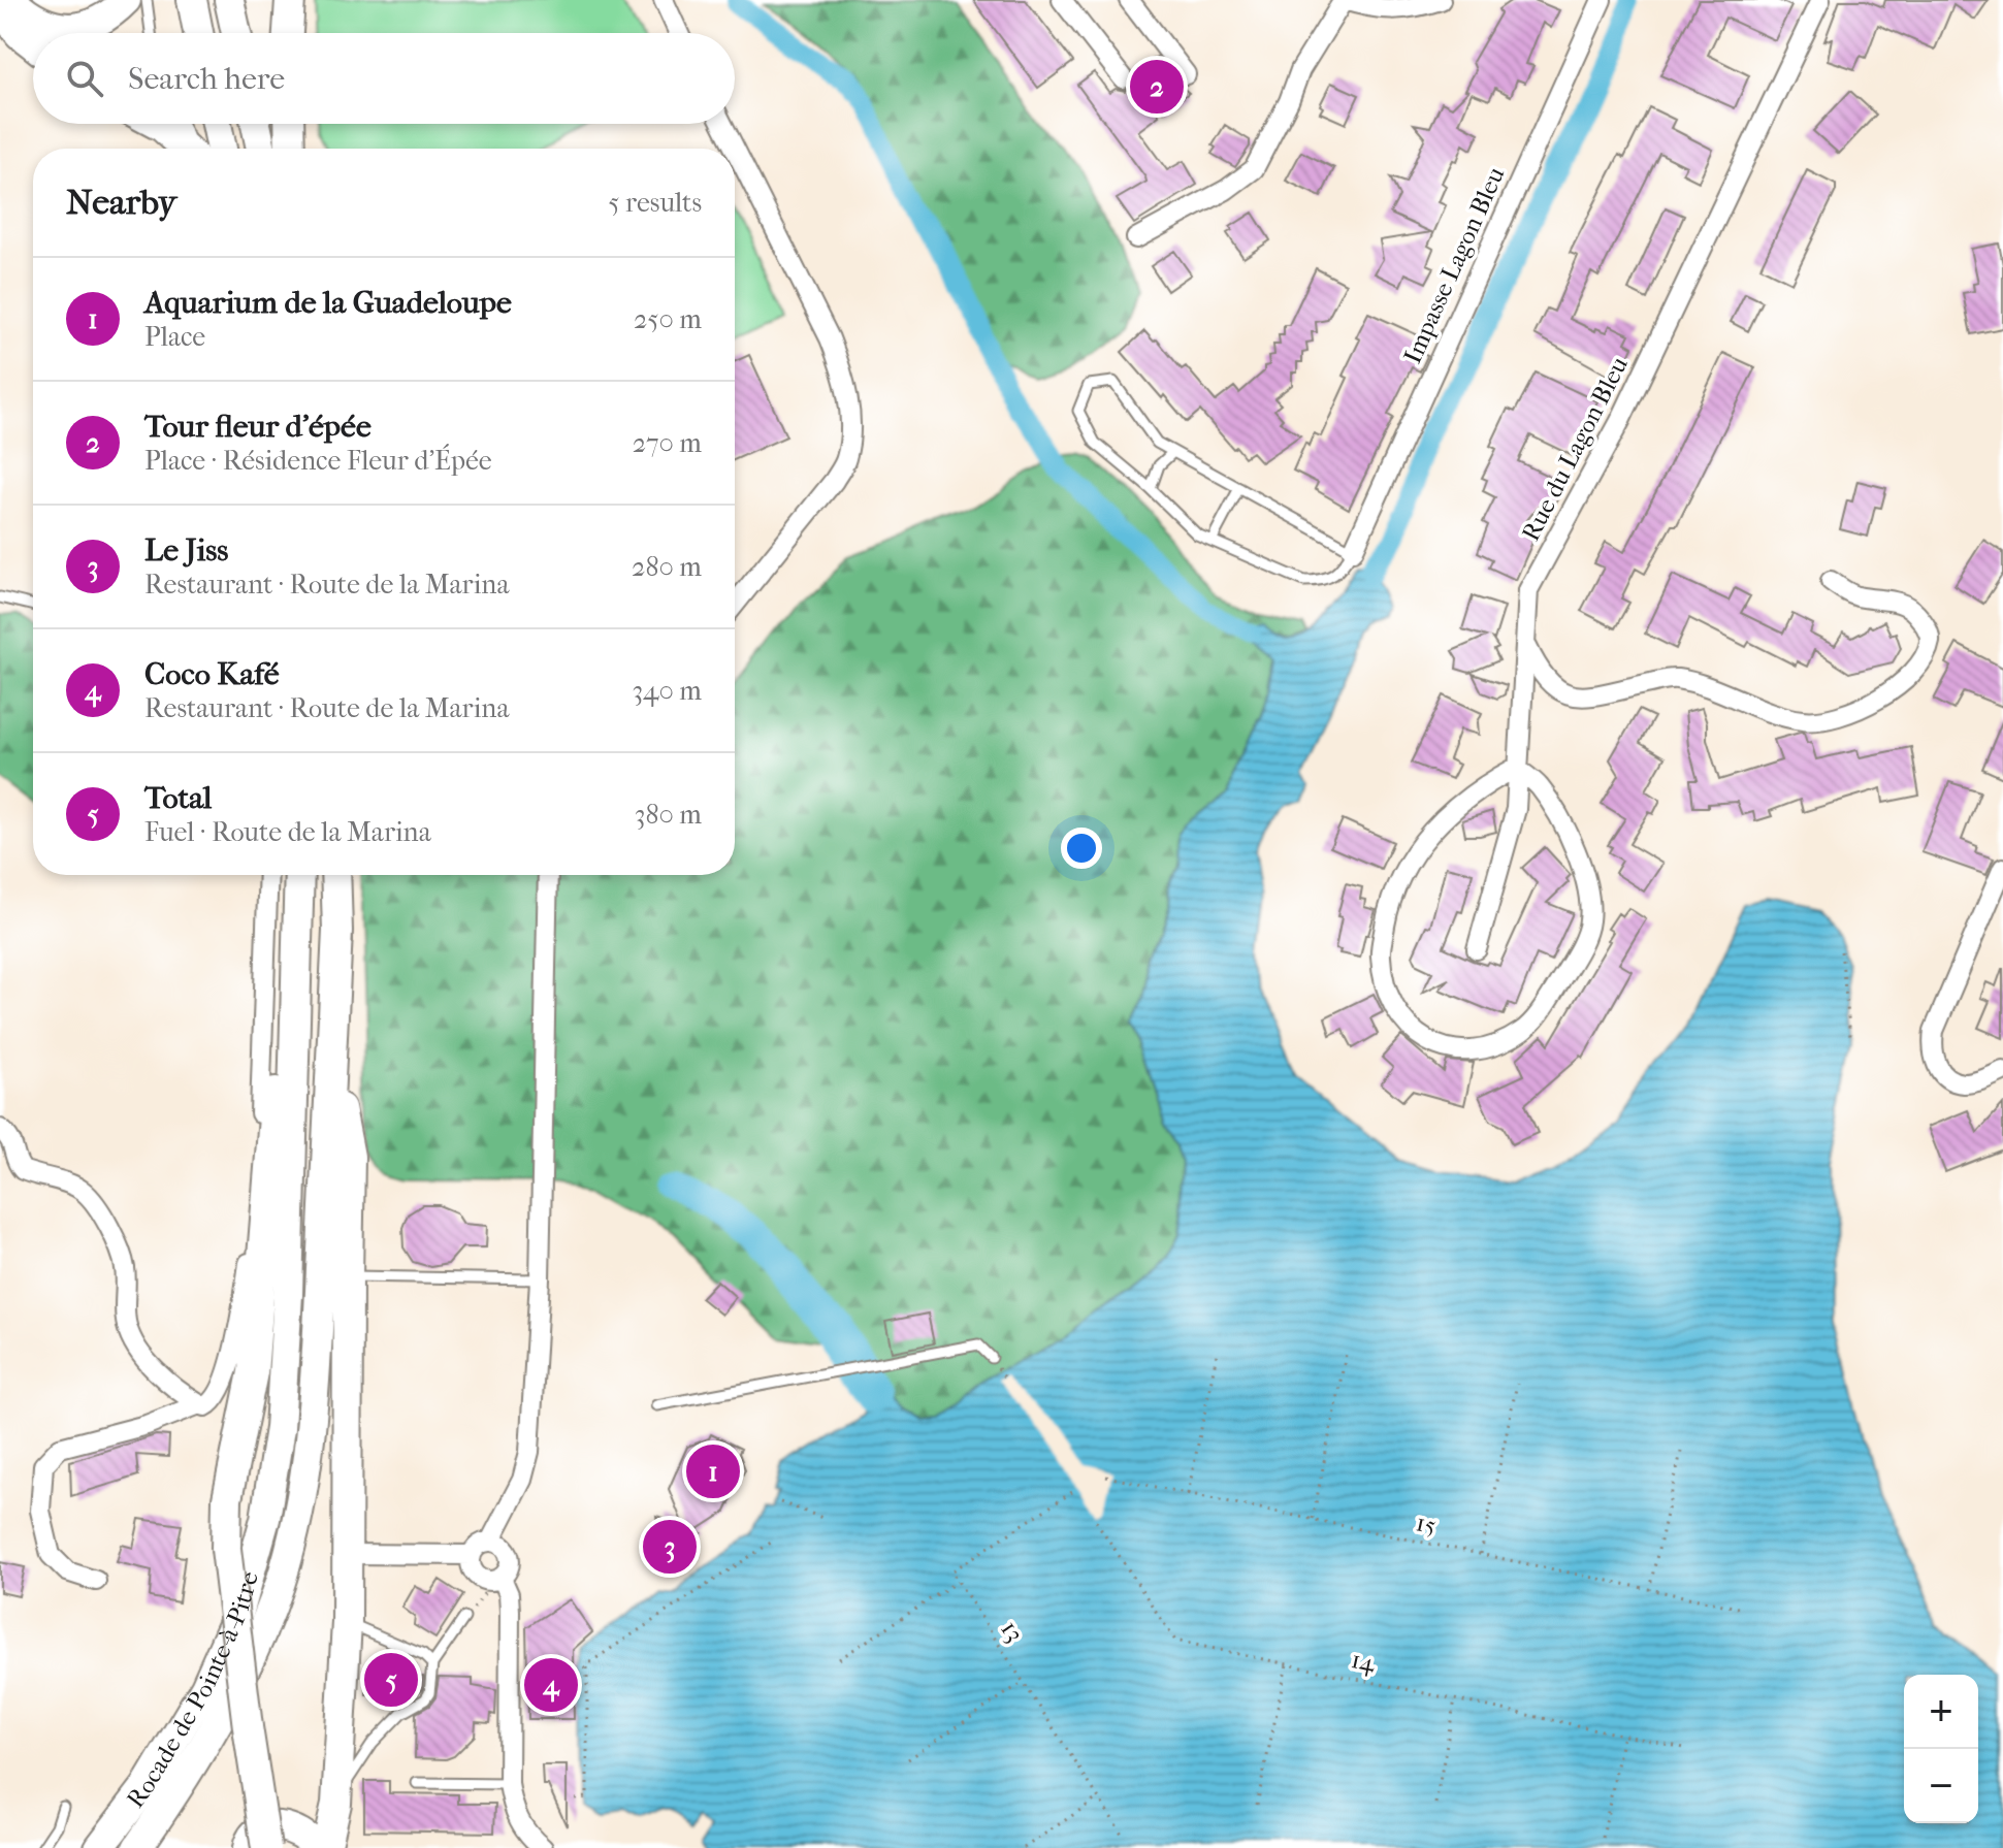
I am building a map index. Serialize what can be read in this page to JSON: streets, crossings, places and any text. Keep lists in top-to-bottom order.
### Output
{
  "streets": {
    "main road": ["Rocade de Pointe-à-Pitre"],
    "street": ["Impasse Lagon Bleu", "Rue du Lagon Bleu"],
    "path": ["15", "13", "14"]
  },
  "page": {
    "search": "Search here",
    "pins": [
      "2",
      "1",
      "3",
      "5",
      "4"
    ],
    "heading": ["Nearby", "5 results"],
    "list": [
      {
        "mark": "1",
        "name": "Aquarium de la Guadeloupe",
        "note": "Place",
        "value": "250 m"
      },
      {
        "mark": "2",
        "name": "Tour fleur d'épée",
        "note": "Place · Résidence Fleur d'Épée",
        "value": "270 m"
      },
      {
        "mark": "3",
        "name": "Le Jiss",
        "note": "Restaurant · Route de la Marina",
        "value": "280 m"
      },
      {
        "mark": "4",
        "name": "Coco Kafé",
        "note": "Restaurant · Route de la Marina",
        "value": "340 m"
      },
      {
        "mark": "5",
        "name": "Total",
        "note": "Fuel · Route de la Marina",
        "value": "380 m"
      }
    ],
    "map_buttons": ["+", "−"]
  }
}
